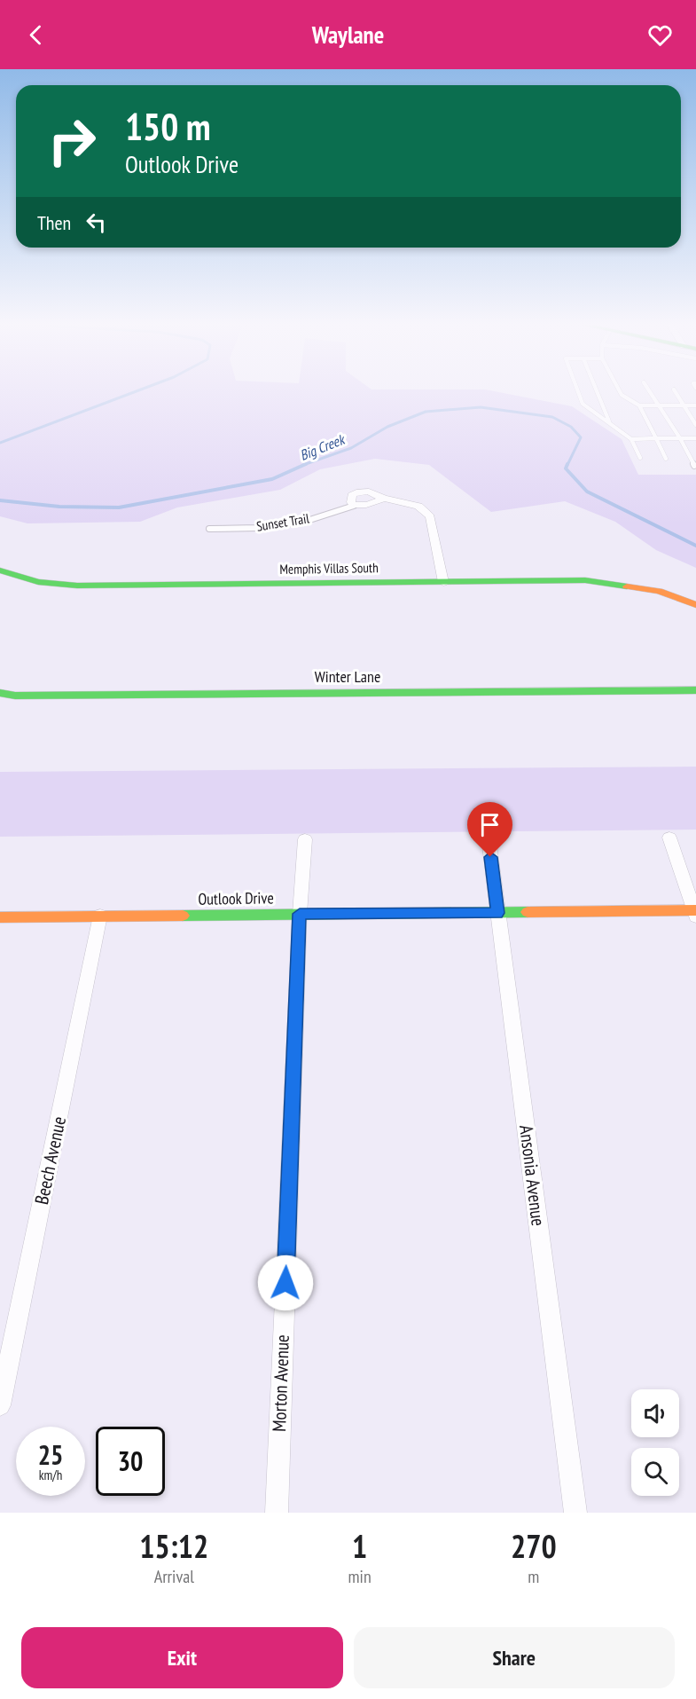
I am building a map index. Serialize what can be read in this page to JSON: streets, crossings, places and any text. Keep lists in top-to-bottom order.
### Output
{
  "streets": {
    "street": [
      "Memphis Villas South",
      "Winter Lane",
      "Outlook Drive",
      "Beech Avenue",
      "Ansonia Avenue",
      "Morton Avenue"
    ],
    "lane": ["Sunset Trail"]
  },
  "crossings": [
    ["Outlook Drive", "Beech Avenue"],
    ["Outlook Drive", "Ansonia Avenue"],
    ["Outlook Drive", "Morton Avenue"]
  ],
  "water": ["Big Creek"],
  "page": {
    "header": "Waylane",
    "turn": ["150 m", "Outlook Drive"],
    "then": "Then",
    "speed": "25 km/h",
    "limit": "30",
    "eta": [
      "15:12",
      "Arrival",
      "1",
      "min",
      "270",
      "m"
    ],
    "buttons": ["Exit", "Share"]
  }
}
